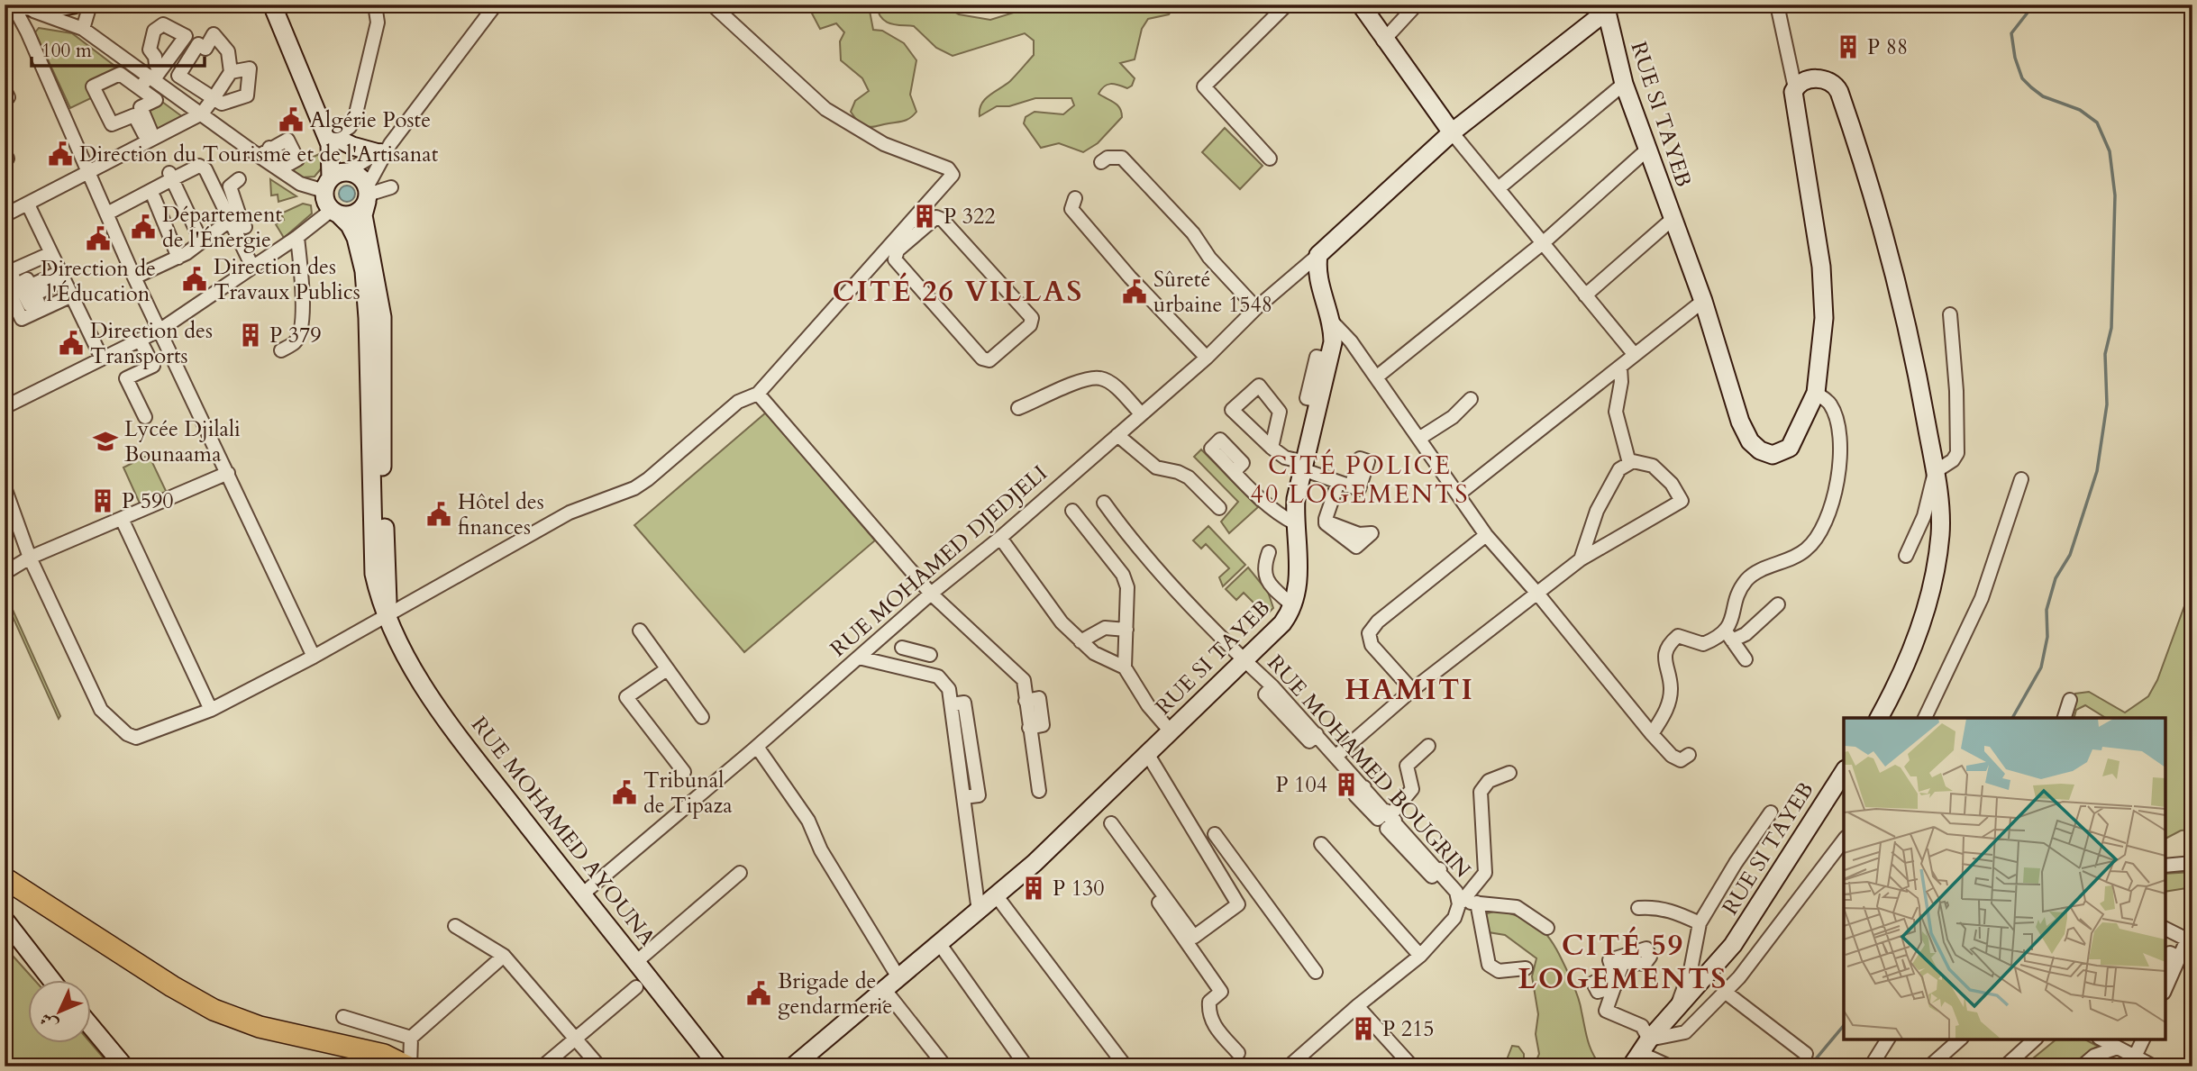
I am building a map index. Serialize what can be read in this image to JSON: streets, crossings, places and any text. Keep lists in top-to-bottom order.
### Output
{
  "streets": {
    "main road": ["RUE SI TAYEB", "RUE MOHAMED AYOUNA"],
    "street": ["RUE MOHAMED DJEDJELI", "RUE MOHAMED BOUGRIN"]
  },
  "crossings": [
    ["RUE SI TAYEB", "RUE MOHAMED DJEDJELI"],
    ["RUE SI TAYEB", "RUE MOHAMED BOUGRIN"],
    ["RUE MOHAMED DJEDJELI", "RUE MOHAMED AYOUNA"]
  ],
  "districts": [
    "CITÉ 26 VILLAS",
    "CITÉ POLICE 40 LOGEMENTS",
    "HAMITI",
    "CITÉ 59 LOGEMENTS"
  ],
  "places": {
    "building": [
      "P 88",
      "P 322",
      "P 379",
      "P 590",
      "P 104",
      "P 130",
      "P 215"
    ],
    "public building": [
      "Algérie Poste",
      "Direction du Tourisme et de l'Artisanat",
      "Département de l'Énergie",
      "Direction de l'Éducation",
      "Direction des Travaux Publics",
      "Sûreté urbaine 1548",
      "Direction des Transports",
      "Hôtel des finances",
      "Tribunal de Tipaza",
      "Brigade de gendarmerie"
    ],
    "school or university": ["Lycée Djilali Bounaama"]
  },
  "scale_bar": "100 m",
  "north": "bottom left"
}
